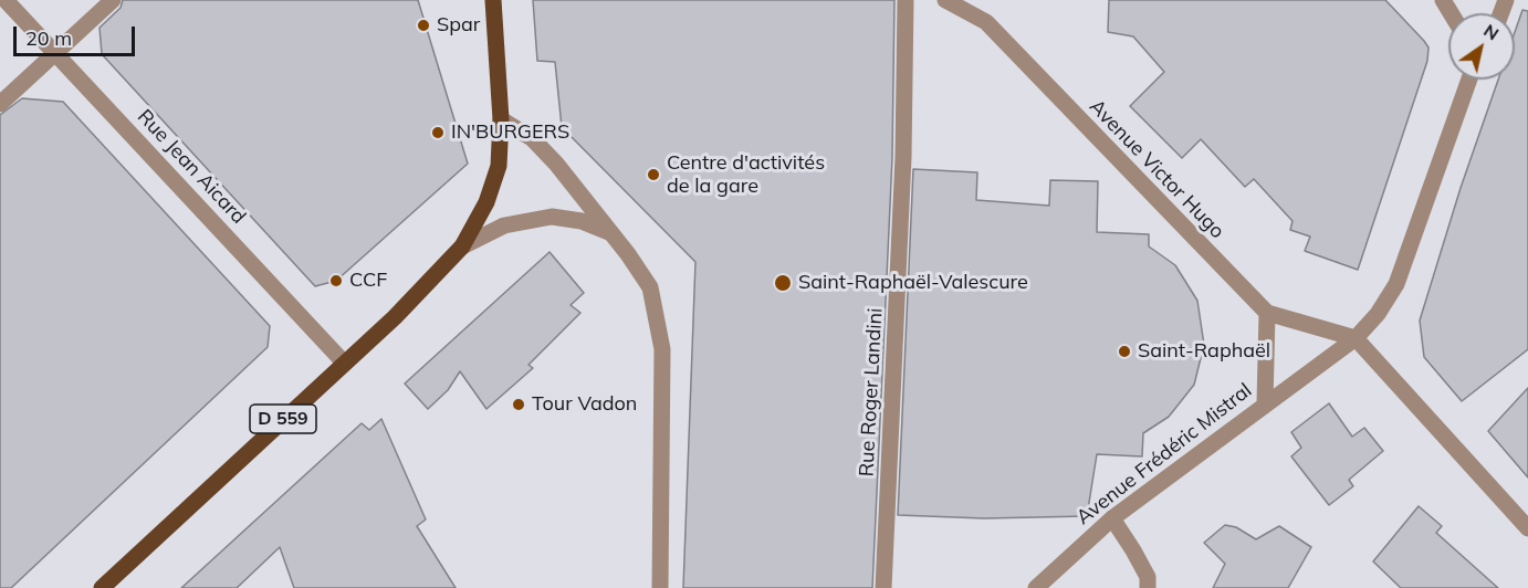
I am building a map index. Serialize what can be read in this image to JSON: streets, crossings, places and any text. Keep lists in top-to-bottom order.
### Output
{
  "streets": {
    "main road": ["D 559"],
    "street": [
      "Rue Jean Aicard",
      "Avenue Victor Hugo",
      "Rue Roger Landini",
      "Avenue Frédéric Mistral"
    ]
  },
  "crossings": [
    ["Rue Jean Aicard", "D 559"]
  ],
  "places": [
    "Spar",
    "IN'BURGERS",
    "Centre d'activités de la gare",
    "CCF",
    "Saint-Raphaël-Valescure",
    "Saint-Raphaël",
    "Tour Vadon"
  ],
  "scale_bar": "20 m",
  "north": "top right"
}
